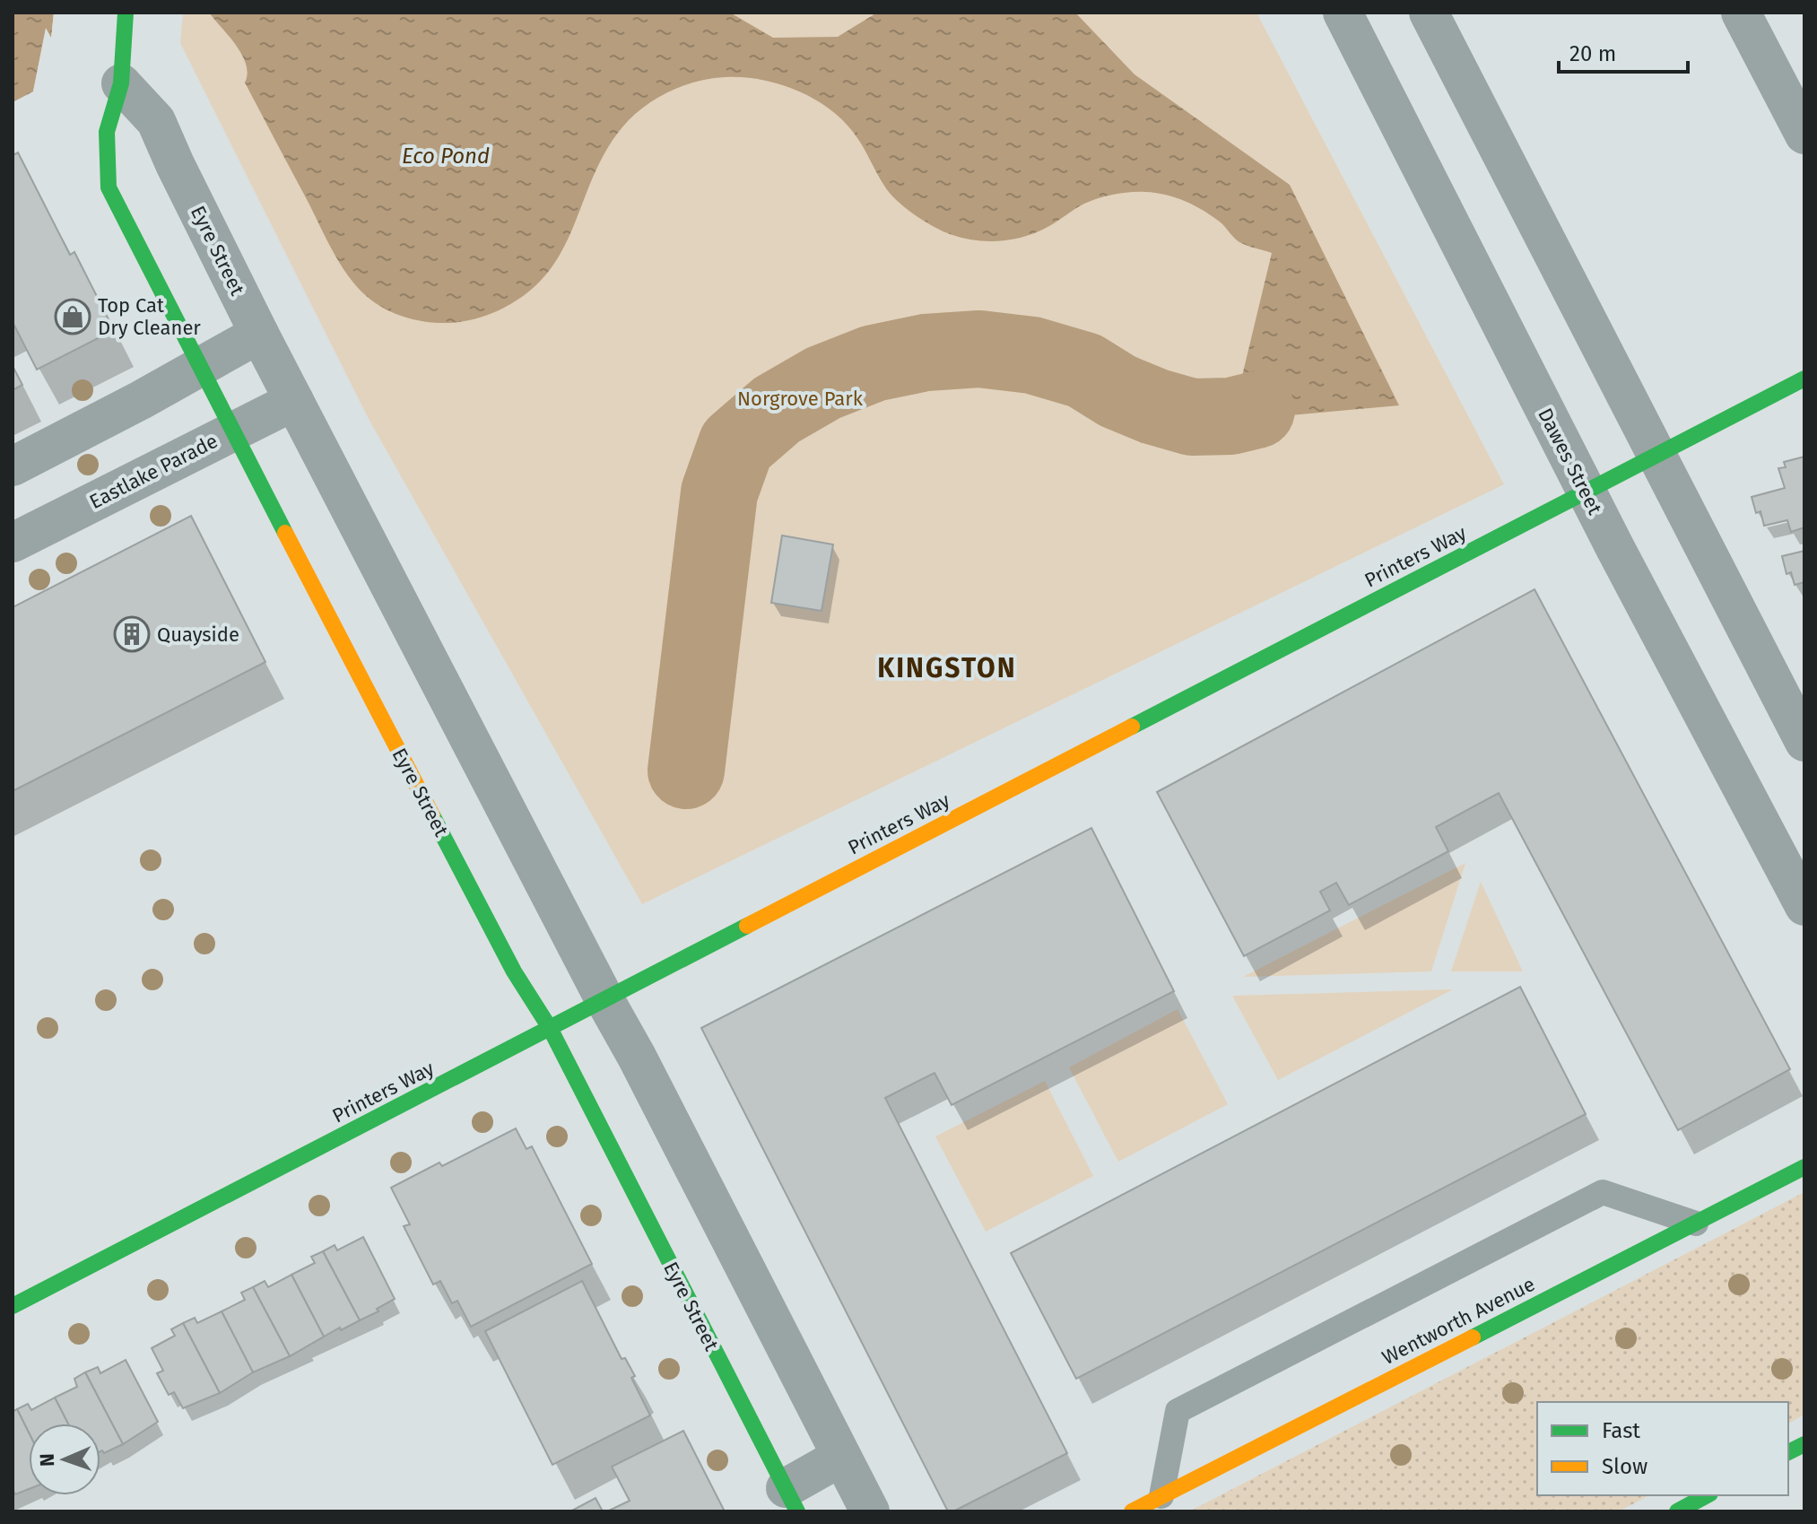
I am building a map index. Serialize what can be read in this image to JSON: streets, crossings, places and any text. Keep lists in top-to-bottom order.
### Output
{
  "streets": {
    "street": [
      "Eyre Street",
      "Dawes Street",
      "Eastlake Parade",
      "Printers Way",
      "Wentworth Avenue"
    ]
  },
  "crossings": [
    ["Eyre Street", "Eastlake Parade"],
    ["Eyre Street", "Printers Way"],
    ["Dawes Street", "Printers Way"]
  ],
  "districts": ["KINGSTON"],
  "water": ["Eco Pond"],
  "parks": ["Norgrove Park"],
  "places": {
    "shop": ["Top Cat Dry Cleaner"],
    "building": ["Quayside"]
  },
  "legend": ["Fast", "Slow"],
  "scale_bar": "20 m",
  "north": "left"
}
